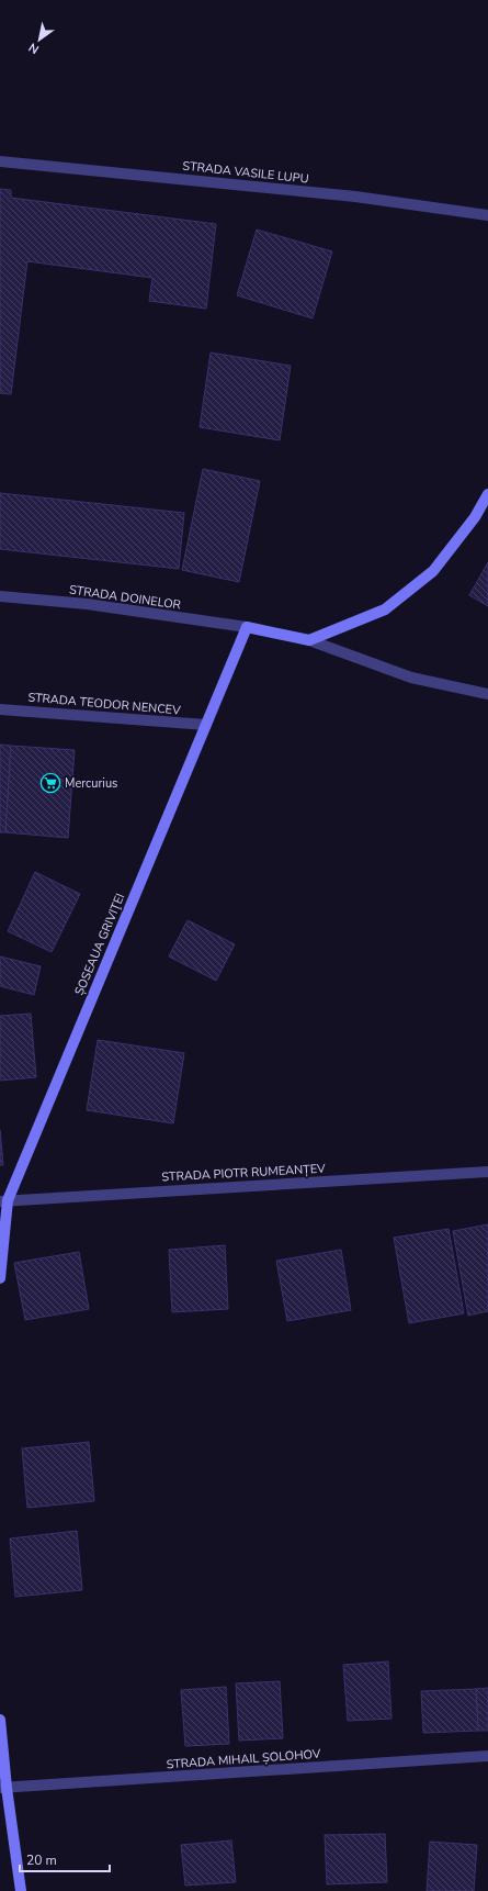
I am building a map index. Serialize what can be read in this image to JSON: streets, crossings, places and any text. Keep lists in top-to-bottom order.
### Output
{
  "streets": {
    "street": [
      "STRADA VASILE LUPU",
      "STRADA DOINELOR",
      "STRADA TEODOR NENCEV",
      "ȘOSEAUA GRIVIŢEI",
      "STRADA PIOTR RUMEANȚEV",
      "STRADA MIHAIL ȘOLOHOV"
    ]
  },
  "crossings": [
    ["STRADA DOINELOR", "ȘOSEAUA GRIVIŢEI"],
    ["STRADA TEODOR NENCEV", "ȘOSEAUA GRIVIŢEI"],
    ["ȘOSEAUA GRIVIŢEI", "STRADA PIOTR RUMEANȚEV"]
  ],
  "places": {
    "supermarket": ["Mercurius"]
  },
  "scale_bar": "20 m",
  "north": "bottom left"
}
